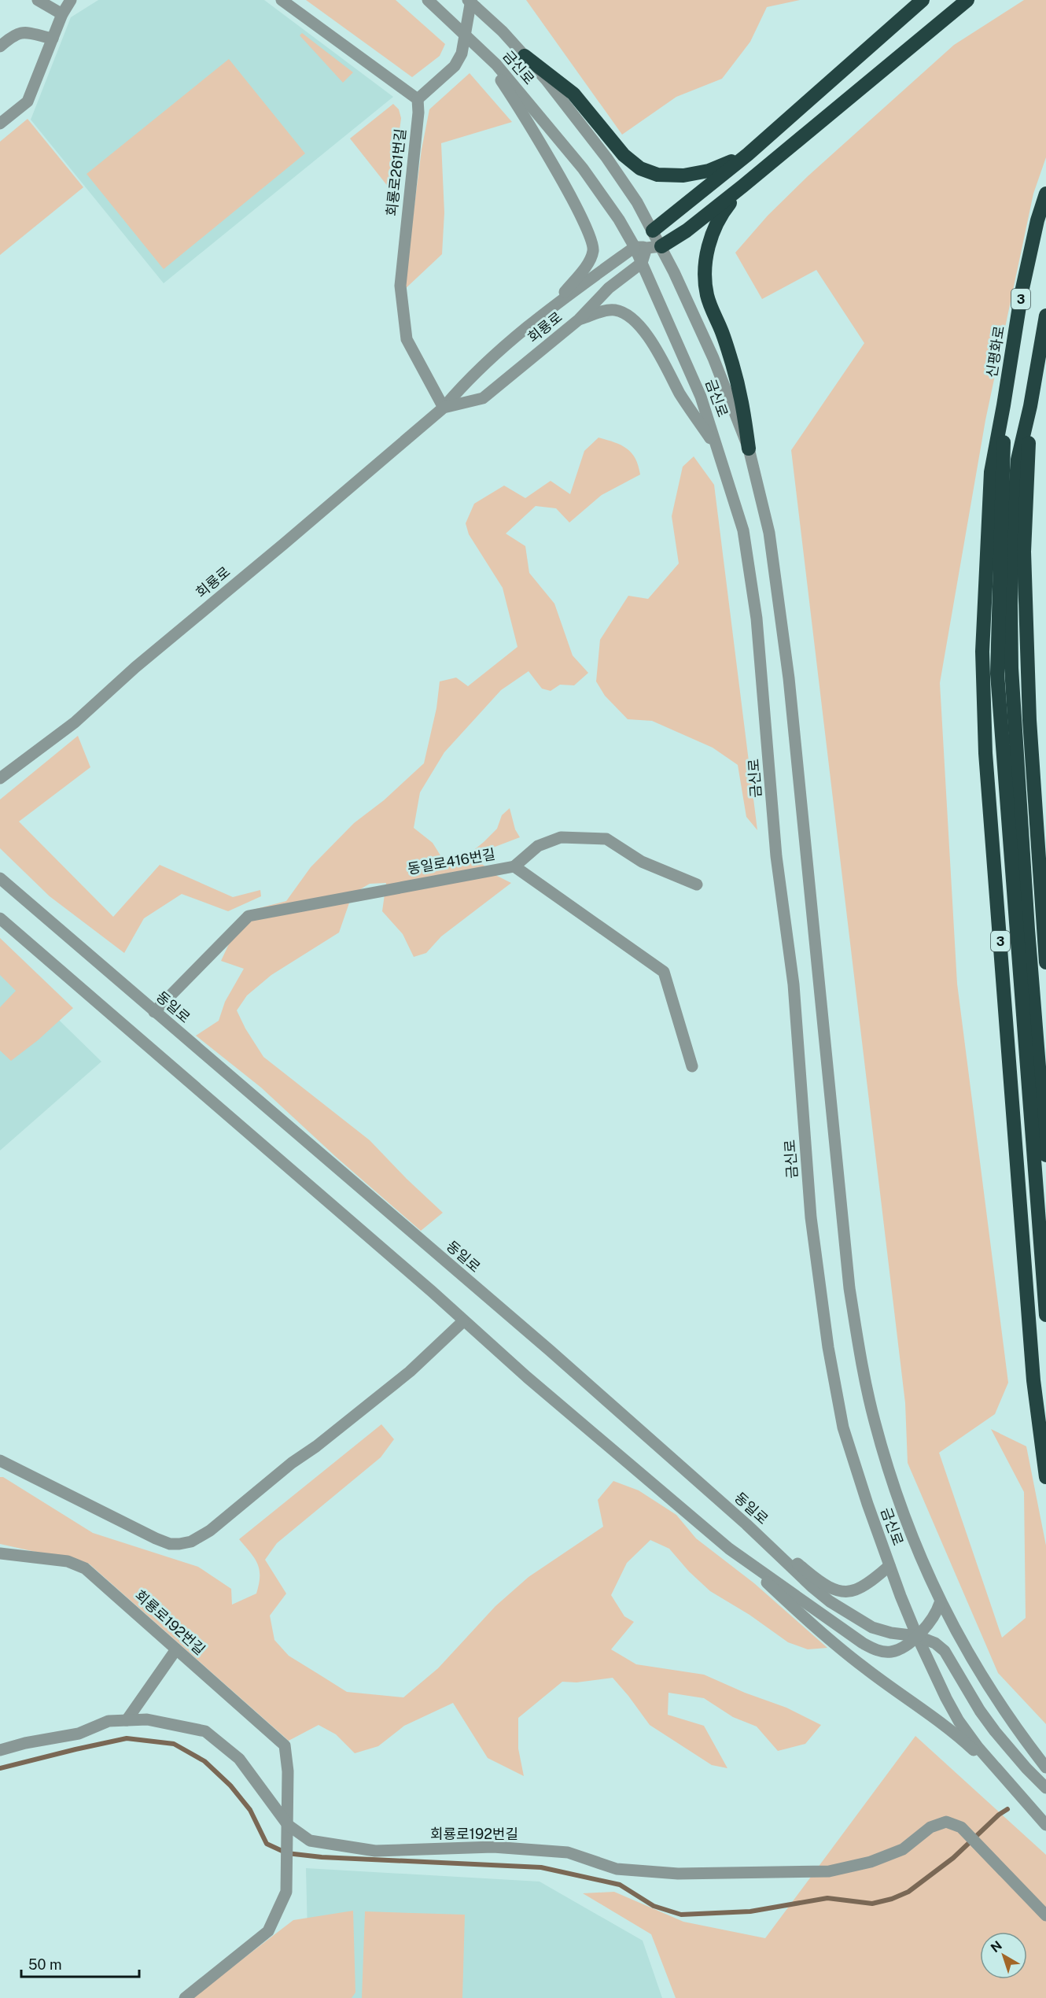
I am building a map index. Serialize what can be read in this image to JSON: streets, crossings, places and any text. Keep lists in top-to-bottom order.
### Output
{
  "streets": {
    "highway": ["3", "신평화로"],
    "street": [
      "금신로",
      "회룡로261번길",
      "회룡로",
      "동일로416번길",
      "동일로",
      "회룡로192번길"
    ]
  },
  "crossings": [
    ["금신로", "회룡로"],
    ["금신로", "동일로"],
    ["회룡로261번길", "회룡로"],
    ["3", "신평화로"],
    ["동일로416번길", "동일로"]
  ],
  "scale_bar": "50 m",
  "north": "top left"
}
